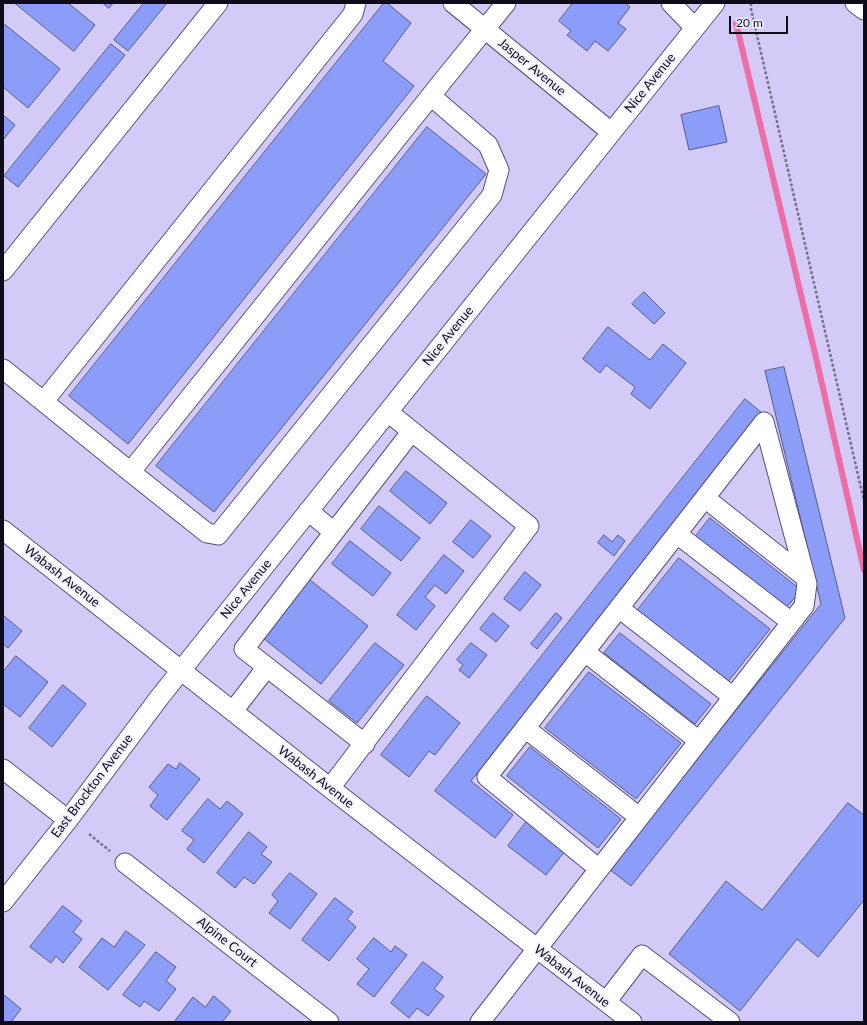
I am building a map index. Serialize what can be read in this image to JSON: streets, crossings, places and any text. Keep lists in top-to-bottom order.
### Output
{
  "streets": {
    "street": [
      "Jasper Avenue",
      "Nice Avenue",
      "Wabash Avenue",
      "East Brockton Avenue",
      "Alpine Court"
    ]
  },
  "crossings": [
    ["Jasper Avenue", "Nice Avenue"],
    ["Nice Avenue", "Wabash Avenue"],
    ["Nice Avenue", "East Brockton Avenue"],
    ["Wabash Avenue", "East Brockton Avenue"]
  ],
  "scale_bar": "20 m"
}
